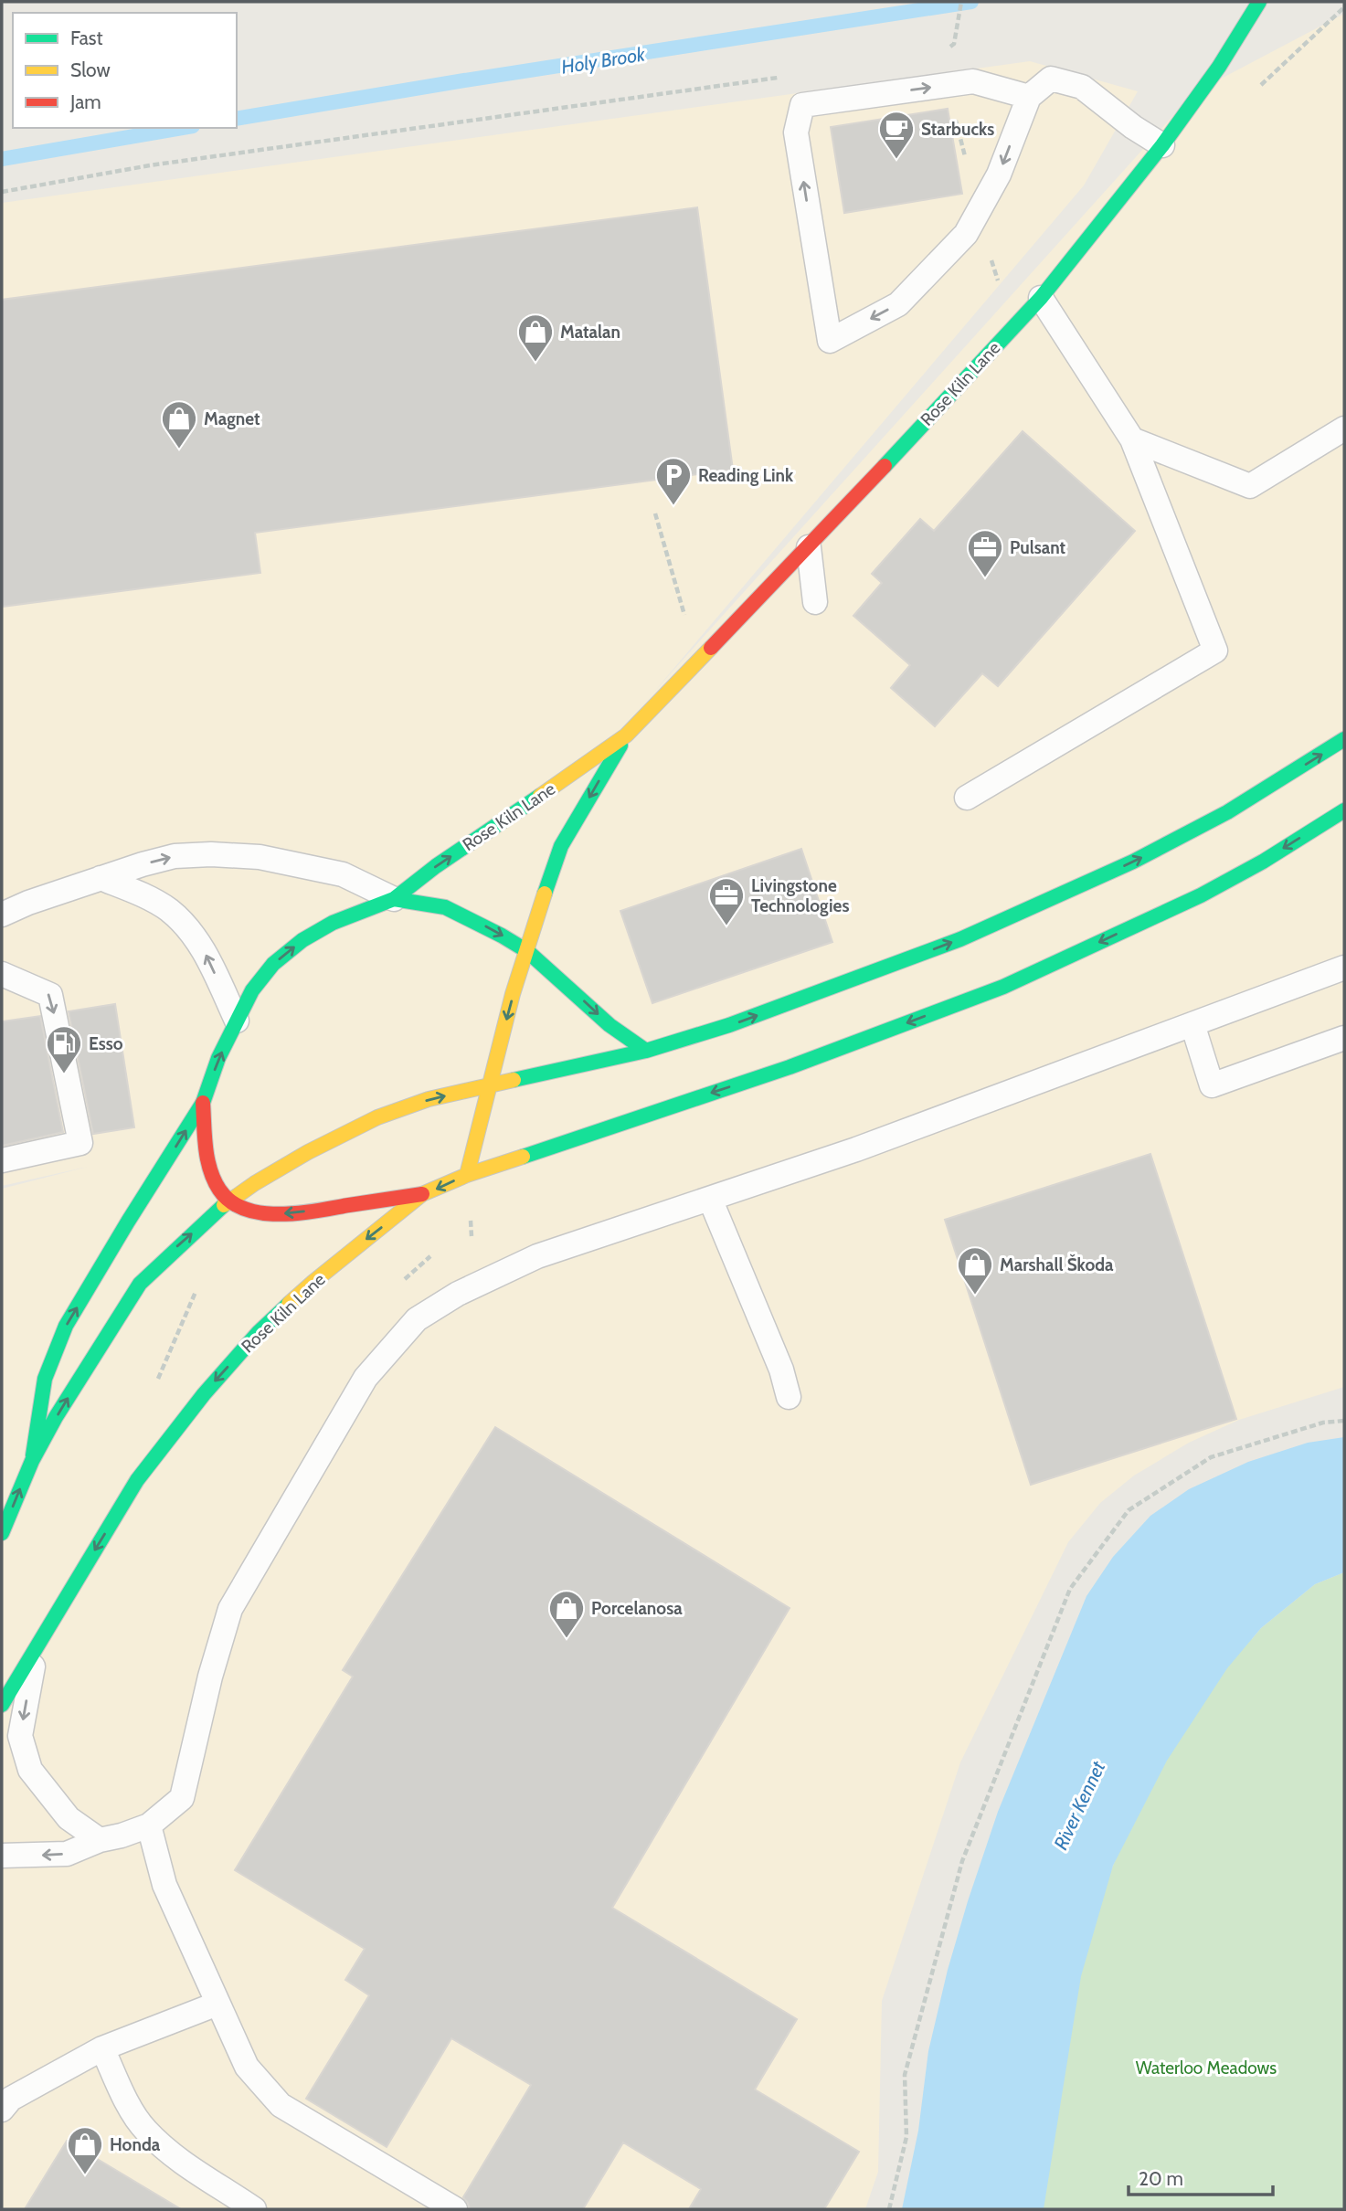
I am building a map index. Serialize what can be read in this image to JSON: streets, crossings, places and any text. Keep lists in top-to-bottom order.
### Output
{
  "streets": {
    "main road": ["Rose Kiln Lane"]
  },
  "water": ["Holy Brook", "River Kennet"],
  "parks": ["Waterloo Meadows"],
  "places": {
    "cafe": ["Starbucks"],
    "shop": [
      "Matalan",
      "Magnet",
      "Marshall Škoda",
      "Porcelanosa",
      "Honda"
    ],
    "parking": ["Reading Link"],
    "office": ["Pulsant", "Livingstone Technologies"],
    "fuel station": ["Esso"]
  },
  "legend": ["Fast", "Slow", "Jam"],
  "scale_bar": "20 m"
}
